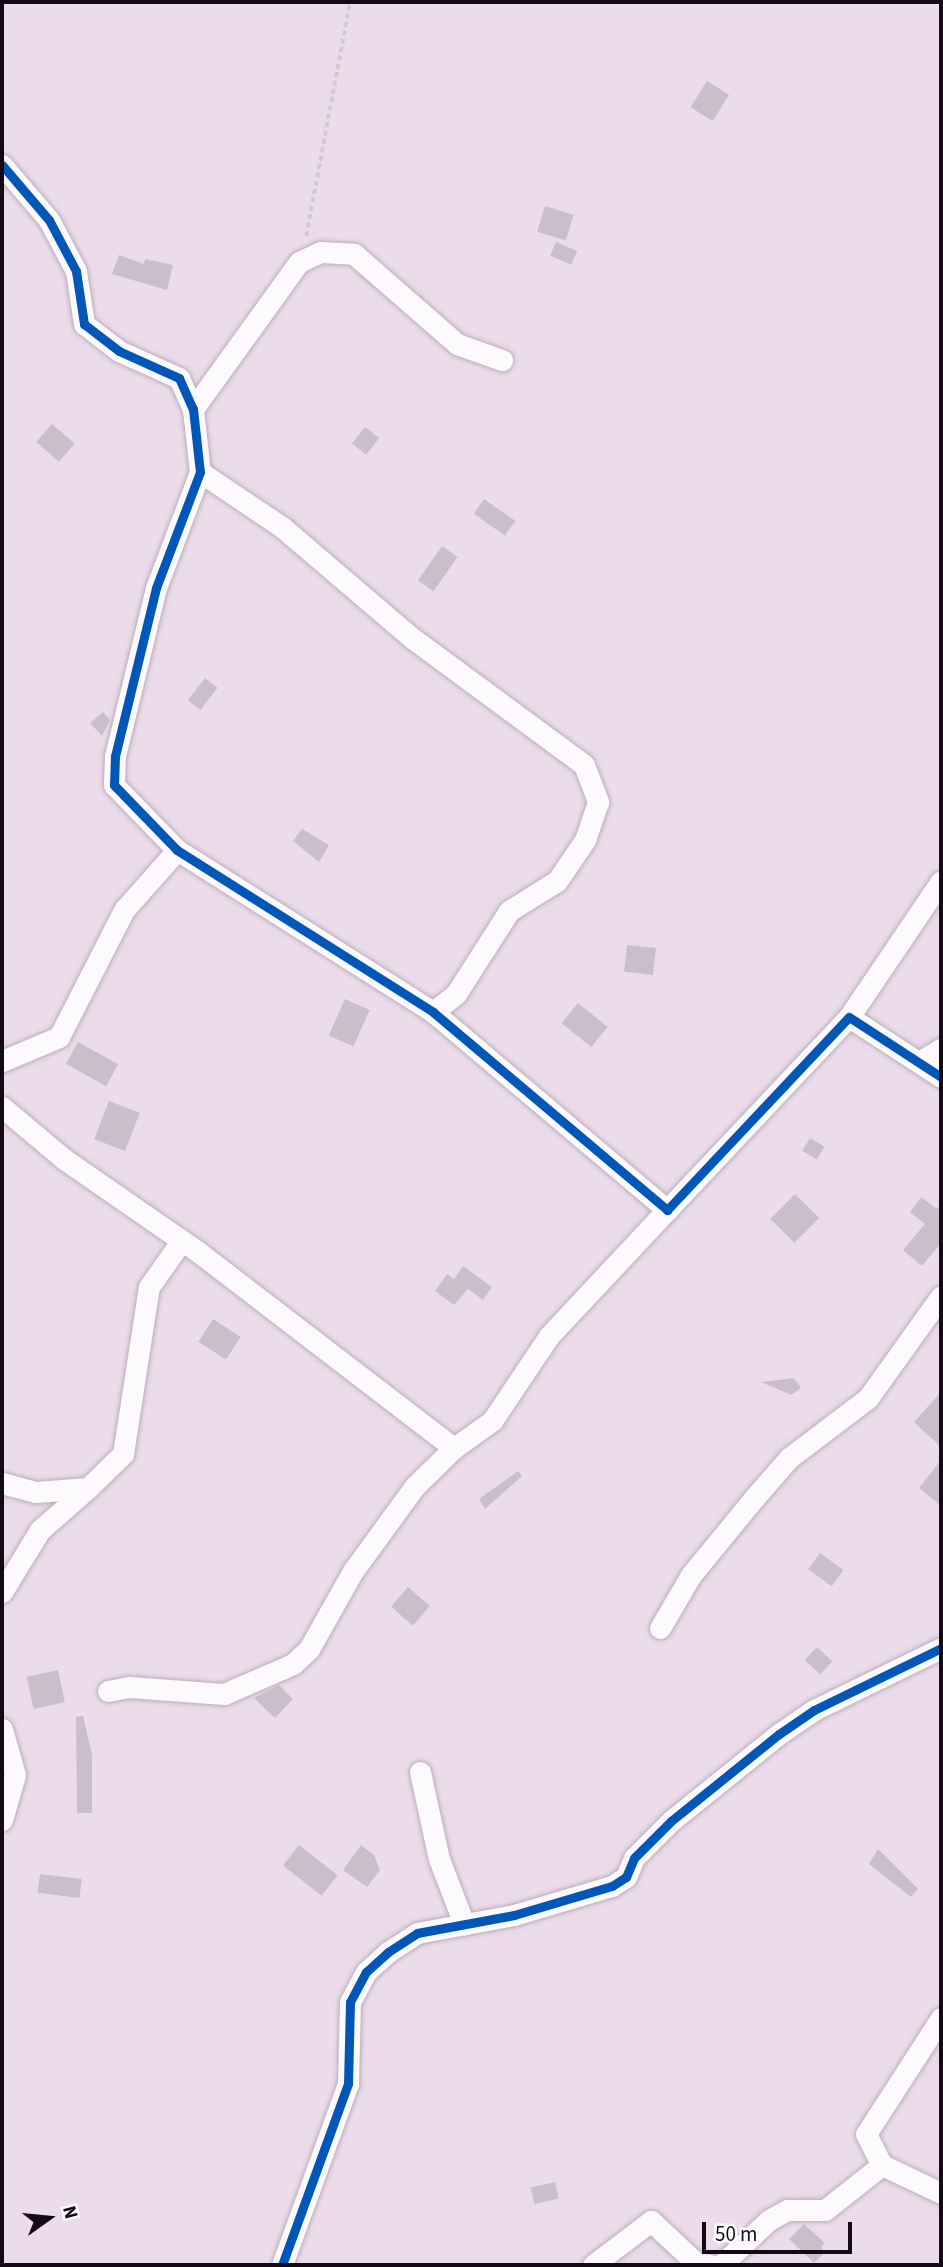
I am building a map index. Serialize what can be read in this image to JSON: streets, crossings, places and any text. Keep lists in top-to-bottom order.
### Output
{
  "scale_bar": "50 m",
  "north": "right"
}
